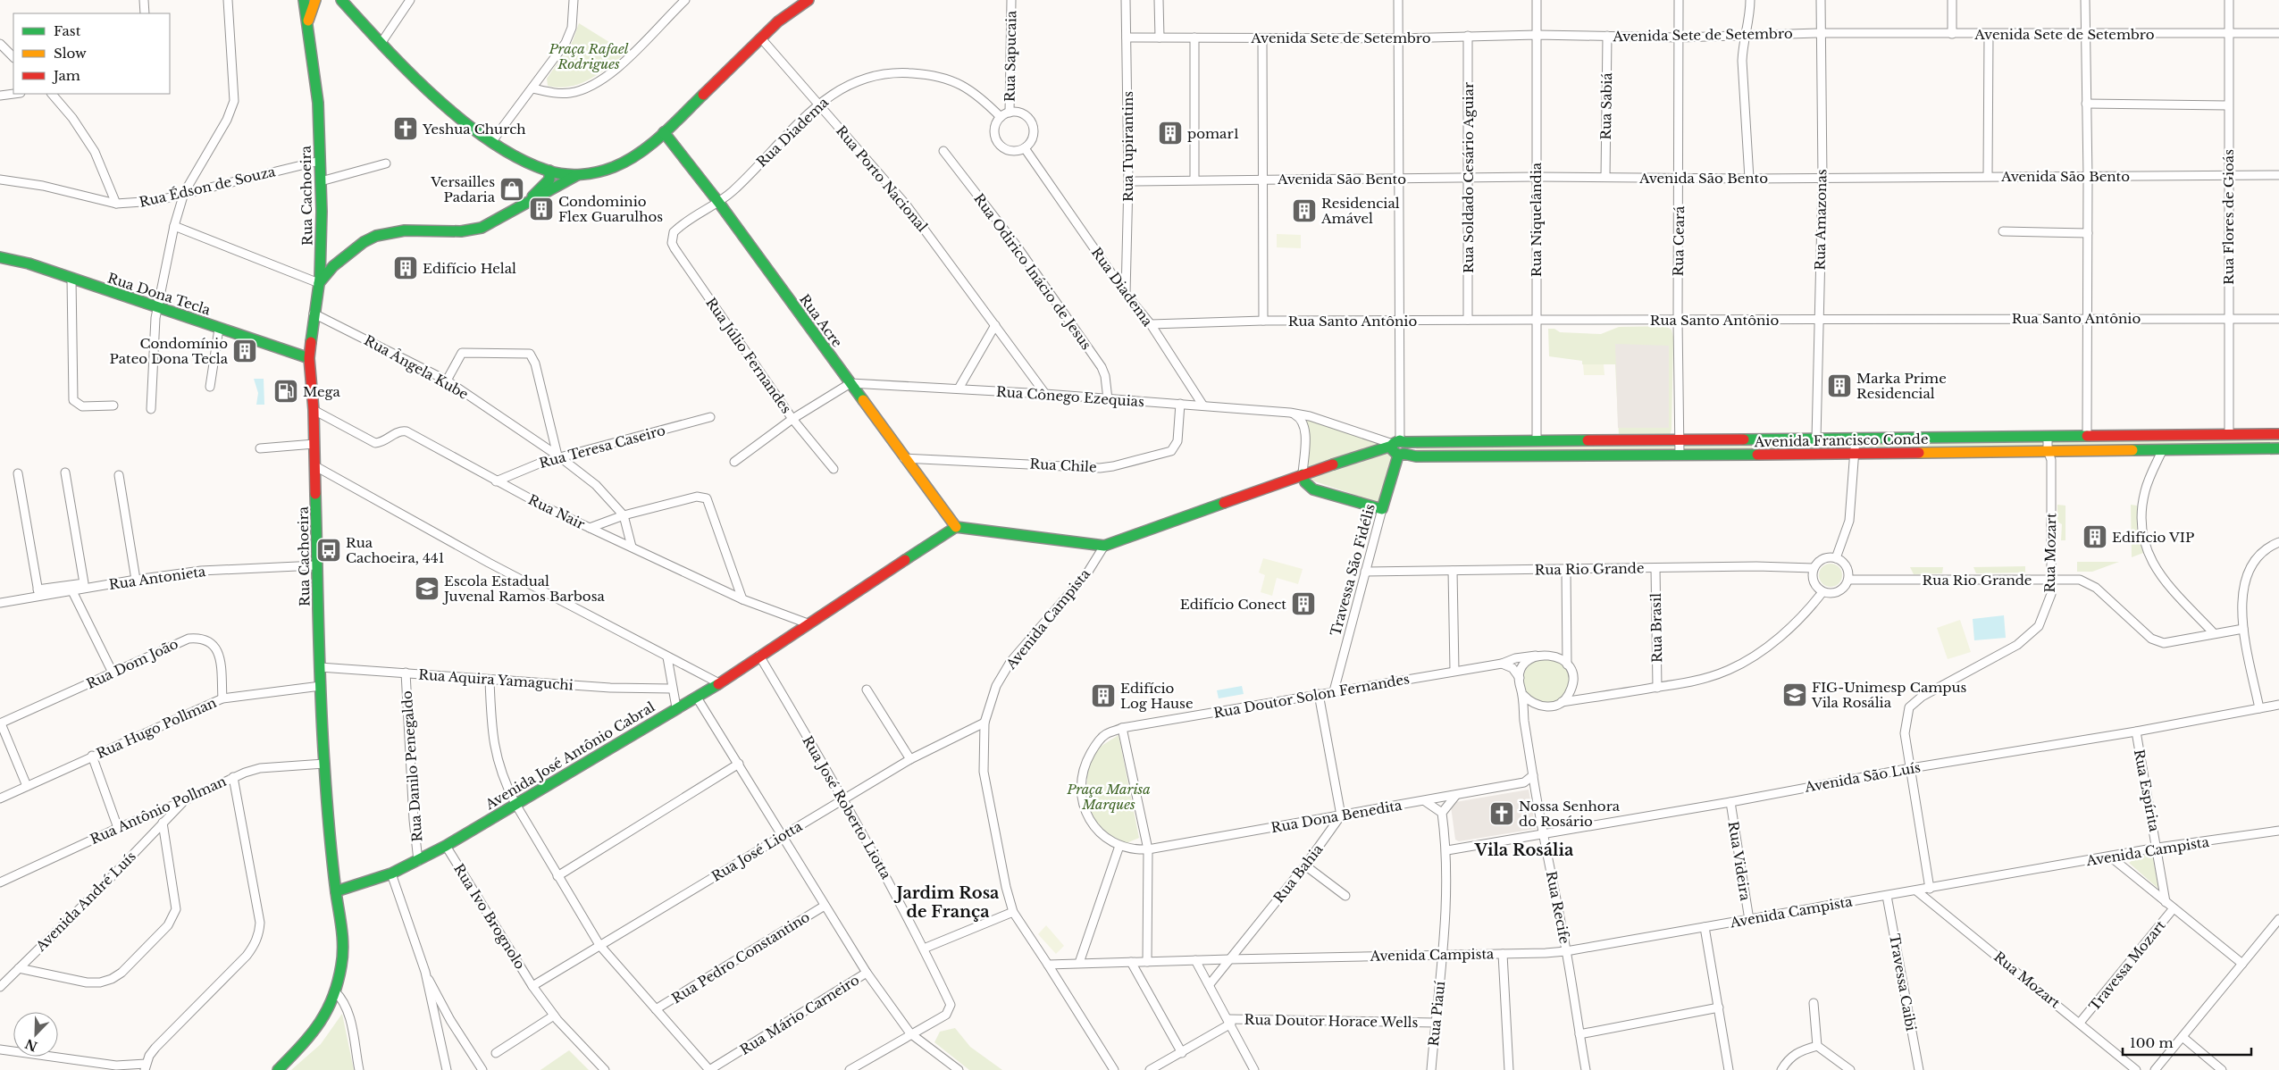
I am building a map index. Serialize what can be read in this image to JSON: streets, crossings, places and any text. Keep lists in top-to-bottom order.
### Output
{
  "streets": {
    "street": [
      "Avenida Sete de Setembro",
      "Rua Sapucaia",
      "Rua Sabiá",
      "Rua Diadema",
      "Rua Tupirantins",
      "Avenida São Bento",
      "Rua Soldado Cesário Aguiar",
      "Rua Porto Nacional",
      "Rua Édson de Souza",
      "Rua Cachoeira",
      "Rua Flores de Gioás",
      "Rua Niquelândia",
      "Rua Amazonas",
      "Rua Ceará",
      "Rua Odirico Inácio de Jesus",
      "Rua Dona Tecla",
      "Rua Santo Antônio",
      "Rua Acre",
      "Rua Júlio Fernandes",
      "Rua Ângela Kube",
      "Rua Cônego Ezequias",
      "Avenida Francisco Conde",
      "Rua Teresa Caseiro",
      "Rua Chile",
      "Rua Nair",
      "Rua Mozart",
      "Rua Rio Grande",
      "Travessa São Fidélis",
      "Rua Antonieta",
      "Avenida Campista",
      "Rua Brasil",
      "Rua Dom João",
      "Rua Aquira Yamaguchi",
      "Rua Doutor Solon Fernandes",
      "Rua Hugo Pollman",
      "Avenida José Antônio Cabral",
      "Rua Danilo Penegaldo",
      "Avenida São Luís",
      "Rua Espírita",
      "Rua José Roberto Liotta",
      "Rua Antônio Pollman",
      "Rua Dona Benedita",
      "Rua José Liotta",
      "Rua Videira",
      "Rua Bahia",
      "Avenida André Luís",
      "Rua Recife",
      "Rua Ivo Brognolo",
      "Rua Pedro Constantino",
      "Travessa Mozart",
      "Travessa Caibi",
      "Rua Piauí",
      "Rua Mário Carneiro",
      "Rua Doutor Horace Wells"
    ]
  },
  "crossings": [
    ["Avenida Sete de Setembro", "Rua Sabiá"],
    ["Avenida Sete de Setembro", "Rua Tupirantins"],
    ["Avenida Sete de Setembro", "Rua Soldado Cesário Aguiar"],
    ["Avenida Sete de Setembro", "Rua Flores de Gioás"],
    ["Avenida Sete de Setembro", "Rua Niquelândia"],
    ["Avenida Sete de Setembro", "Rua Amazonas"],
    ["Avenida Sete de Setembro", "Rua Ceará"],
    ["Rua Sapucaia", "Rua Diadema"],
    ["Rua Sabiá", "Avenida São Bento"],
    ["Rua Diadema", "Rua Tupirantins"],
    ["Rua Diadema", "Rua Porto Nacional"],
    ["Rua Diadema", "Rua Santo Antônio"],
    ["Rua Diadema", "Rua Acre"],
    ["Rua Diadema", "Rua Júlio Fernandes"],
    ["Rua Diadema", "Rua Cônego Ezequias"],
    ["Rua Tupirantins", "Avenida São Bento"],
    ["Avenida São Bento", "Rua Soldado Cesário Aguiar"],
    ["Avenida São Bento", "Rua Flores de Gioás"],
    ["Avenida São Bento", "Rua Niquelândia"],
    ["Avenida São Bento", "Rua Amazonas"],
    ["Avenida São Bento", "Rua Ceará"],
    ["Rua Soldado Cesário Aguiar", "Rua Santo Antônio"],
    ["Rua Porto Nacional", "Rua Cônego Ezequias"],
    ["Rua Édson de Souza", "Rua Cachoeira"],
    ["Rua Cachoeira", "Rua Dona Tecla"],
    ["Rua Cachoeira", "Rua Ângela Kube"],
    ["Rua Cachoeira", "Rua Nair"],
    ["Rua Cachoeira", "Rua Antonieta"],
    ["Rua Cachoeira", "Rua Aquira Yamaguchi"],
    ["Rua Cachoeira", "Rua Hugo Pollman"],
    ["Rua Cachoeira", "Avenida José Antônio Cabral"],
    ["Rua Cachoeira", "Rua Antônio Pollman"],
    ["Rua Flores de Gioás", "Rua Santo Antônio"],
    ["Rua Flores de Gioás", "Avenida Francisco Conde"],
    ["Rua Niquelândia", "Rua Santo Antônio"],
    ["Rua Niquelândia", "Avenida Francisco Conde"],
    ["Rua Amazonas", "Rua Santo Antônio"],
    ["Rua Amazonas", "Avenida Francisco Conde"],
    ["Rua Ceará", "Rua Santo Antônio"],
    ["Rua Ceará", "Avenida Francisco Conde"],
    ["Rua Odirico Inácio de Jesus", "Rua Cônego Ezequias"],
    ["Rua Acre", "Rua Cônego Ezequias"],
    ["Rua Acre", "Rua Chile"],
    ["Rua Acre", "Avenida José Antônio Cabral"],
    ["Rua Ângela Kube", "Rua Teresa Caseiro"],
    ["Rua Cônego Ezequias", "Avenida Francisco Conde"],
    ["Rua Cônego Ezequias", "Rua Chile"],
    ["Rua Cônego Ezequias", "Travessa São Fidélis"],
    ["Avenida Francisco Conde", "Rua Mozart"],
    ["Avenida Francisco Conde", "Travessa São Fidélis"],
    ["Rua Teresa Caseiro", "Rua Nair"],
    ["Rua Nair", "Avenida José Antônio Cabral"],
    ["Rua Mozart", "Rua Rio Grande"],
    ["Rua Mozart", "Avenida Campista"],
    ["Rua Mozart", "Avenida São Luís"],
    ["Rua Mozart", "Travessa Mozart"],
    ["Rua Rio Grande", "Travessa São Fidélis"],
    ["Rua Rio Grande", "Rua Brasil"],
    ["Travessa São Fidélis", "Rua Doutor Solon Fernandes"],
    ["Avenida Campista", "Rua Espírita"],
    ["Avenida Campista", "Rua José Liotta"],
    ["Avenida Campista", "Rua Videira"],
    ["Avenida Campista", "Rua Bahia"],
    ["Avenida Campista", "Rua Recife"],
    ["Avenida Campista", "Travessa Caibi"],
    ["Avenida Campista", "Rua Piauí"],
    ["Rua Dom João", "Rua Hugo Pollman"],
    ["Rua Aquira Yamaguchi", "Rua Danilo Penegaldo"],
    ["Rua Doutor Solon Fernandes", "Rua Recife"],
    ["Avenida José Antônio Cabral", "Rua Danilo Penegaldo"],
    ["Avenida José Antônio Cabral", "Rua José Roberto Liotta"],
    ["Avenida José Antônio Cabral", "Rua Ivo Brognolo"],
    ["Avenida São Luís", "Rua Espírita"],
    ["Avenida São Luís", "Rua Videira"],
    ["Avenida São Luís", "Rua Recife"],
    ["Avenida São Luís", "Rua Piauí"],
    ["Rua José Roberto Liotta", "Rua José Liotta"],
    ["Rua Antônio Pollman", "Avenida André Luís"],
    ["Rua Dona Benedita", "Rua Bahia"],
    ["Rua Dona Benedita", "Rua Recife"],
    ["Rua José Liotta", "Rua Ivo Brognolo"],
    ["Rua Piauí", "Rua Doutor Horace Wells"]
  ],
  "districts": ["Vila Rosália", "Jardim Rosa de França"],
  "parks": ["Praça Rafael Rodrigues", "Praça Marisa Marques"],
  "places": {
    "church": ["Yeshua Church", "Nossa Senhora do Rosário"],
    "building": [
      "pomar1",
      "Condominio Flex Guarulhos",
      "Residencial Amável",
      "Edifício Helal",
      "Condomínio Pateo Dona Tecla",
      "Marka Prime Residencial",
      "Edifício VIP",
      "Edifício Conect",
      "Edifício Log Hause"
    ],
    "shop": ["Versailles Padaria"],
    "fuel station": ["Mega"],
    "bus stop": ["Rua Cachoeira, 441"],
    "school or university": ["Escola Estadual Juvenal Ramos Barbosa", "FIG-Unimesp Campus Vila Rosália"]
  },
  "legend": ["Fast", "Slow", "Jam"],
  "scale_bar": "100 m",
  "north": "bottom left"
}
